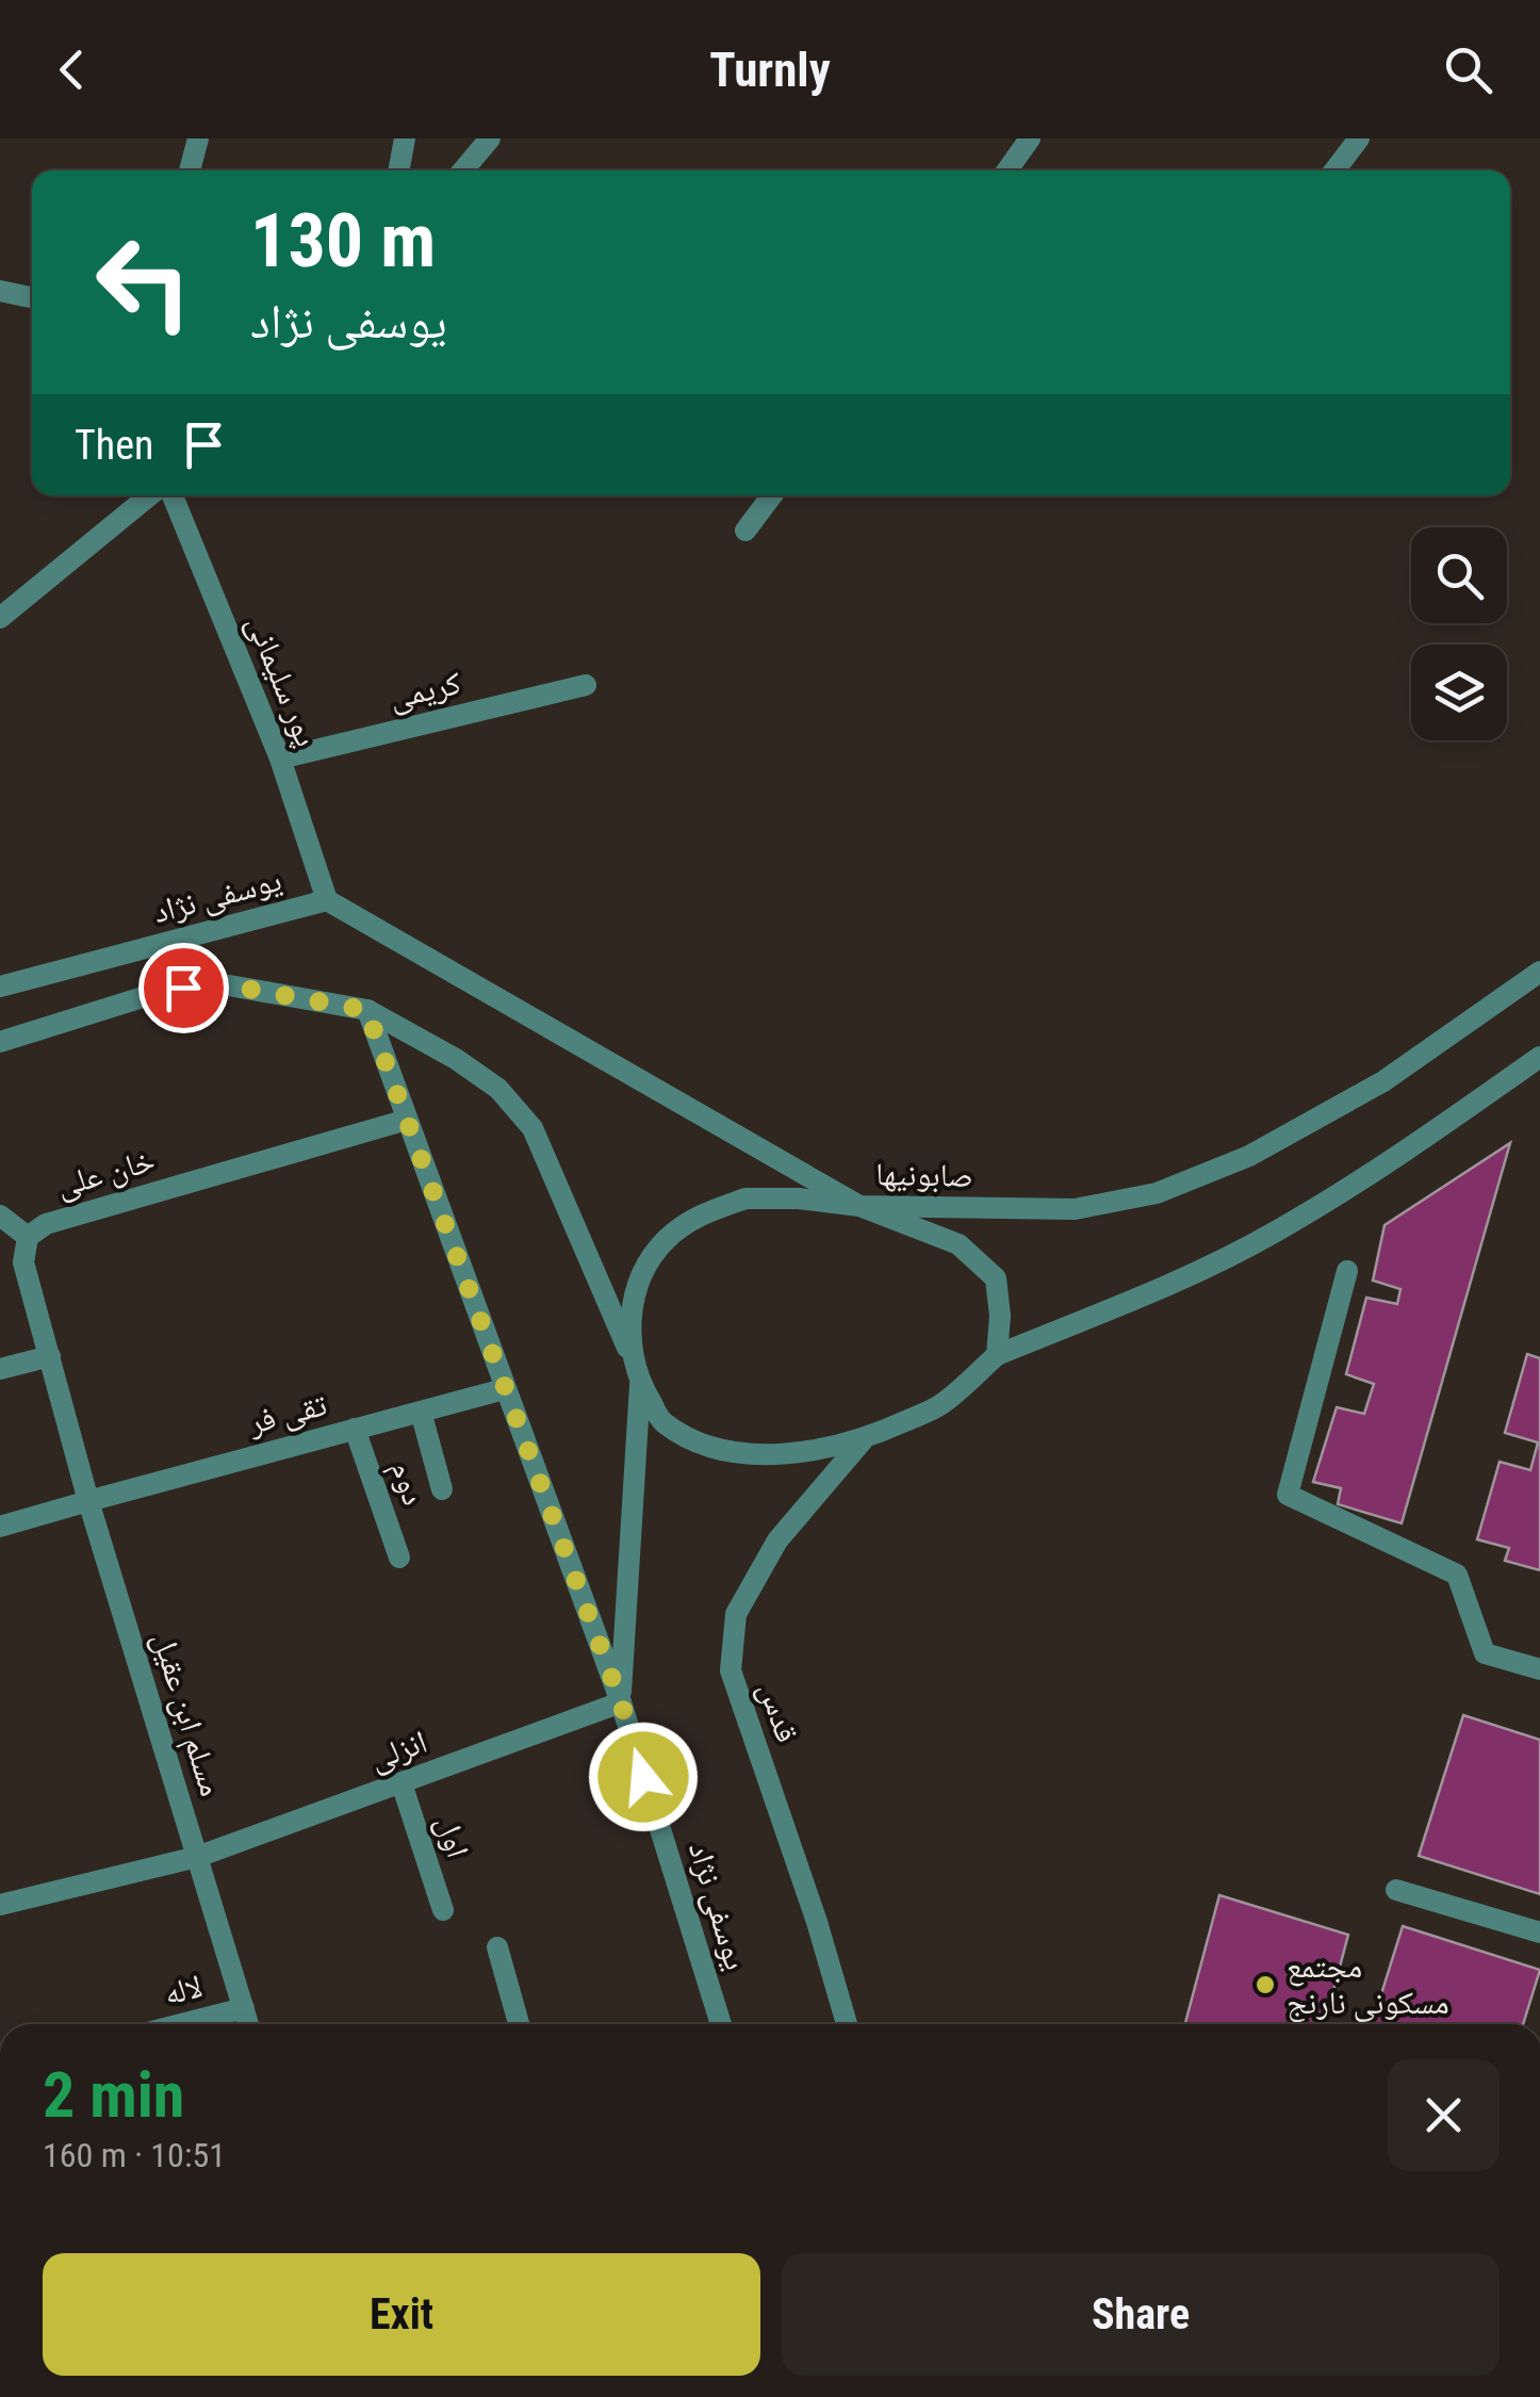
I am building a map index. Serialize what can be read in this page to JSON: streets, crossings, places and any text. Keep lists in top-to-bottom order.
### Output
{
  "streets": {
    "street": [
      "پور سلیمانی",
      "کریمی",
      "یوسفی نژاد",
      "خان علی",
      "صابونیها",
      "تقی فر",
      "دوم",
      "قدس",
      "مسلم ابن عقیل",
      "انزلی",
      "اول",
      "لاله"
    ]
  },
  "crossings": [
    ["پور سلیمانی", "کریمی"],
    ["پور سلیمانی", "یوسفی نژاد"],
    ["پور سلیمانی", "صابونیها"],
    ["یوسفی نژاد", "خان علی"],
    ["یوسفی نژاد", "صابونیها"],
    ["یوسفی نژاد", "تقی فر"],
    ["یوسفی نژاد", "انزلی"],
    ["خان علی", "تقی فر"],
    ["خان علی", "مسلم ابن عقیل"],
    ["صابونیها", "قدس"],
    ["تقی فر", "دوم"],
    ["تقی فر", "مسلم ابن عقیل"],
    ["مسلم ابن عقیل", "انزلی"],
    ["مسلم ابن عقیل", "لاله"],
    ["انزلی", "اول"]
  ],
  "places": ["مجتمع مسکونی نارنج"],
  "page": {
    "header": "Turnly",
    "turn": ["130 m", "یوسفی نژاد"],
    "then": "Then",
    "heading": ["2 min", "160 m · 10:51"],
    "buttons": ["Exit", "Share"]
  }
}
